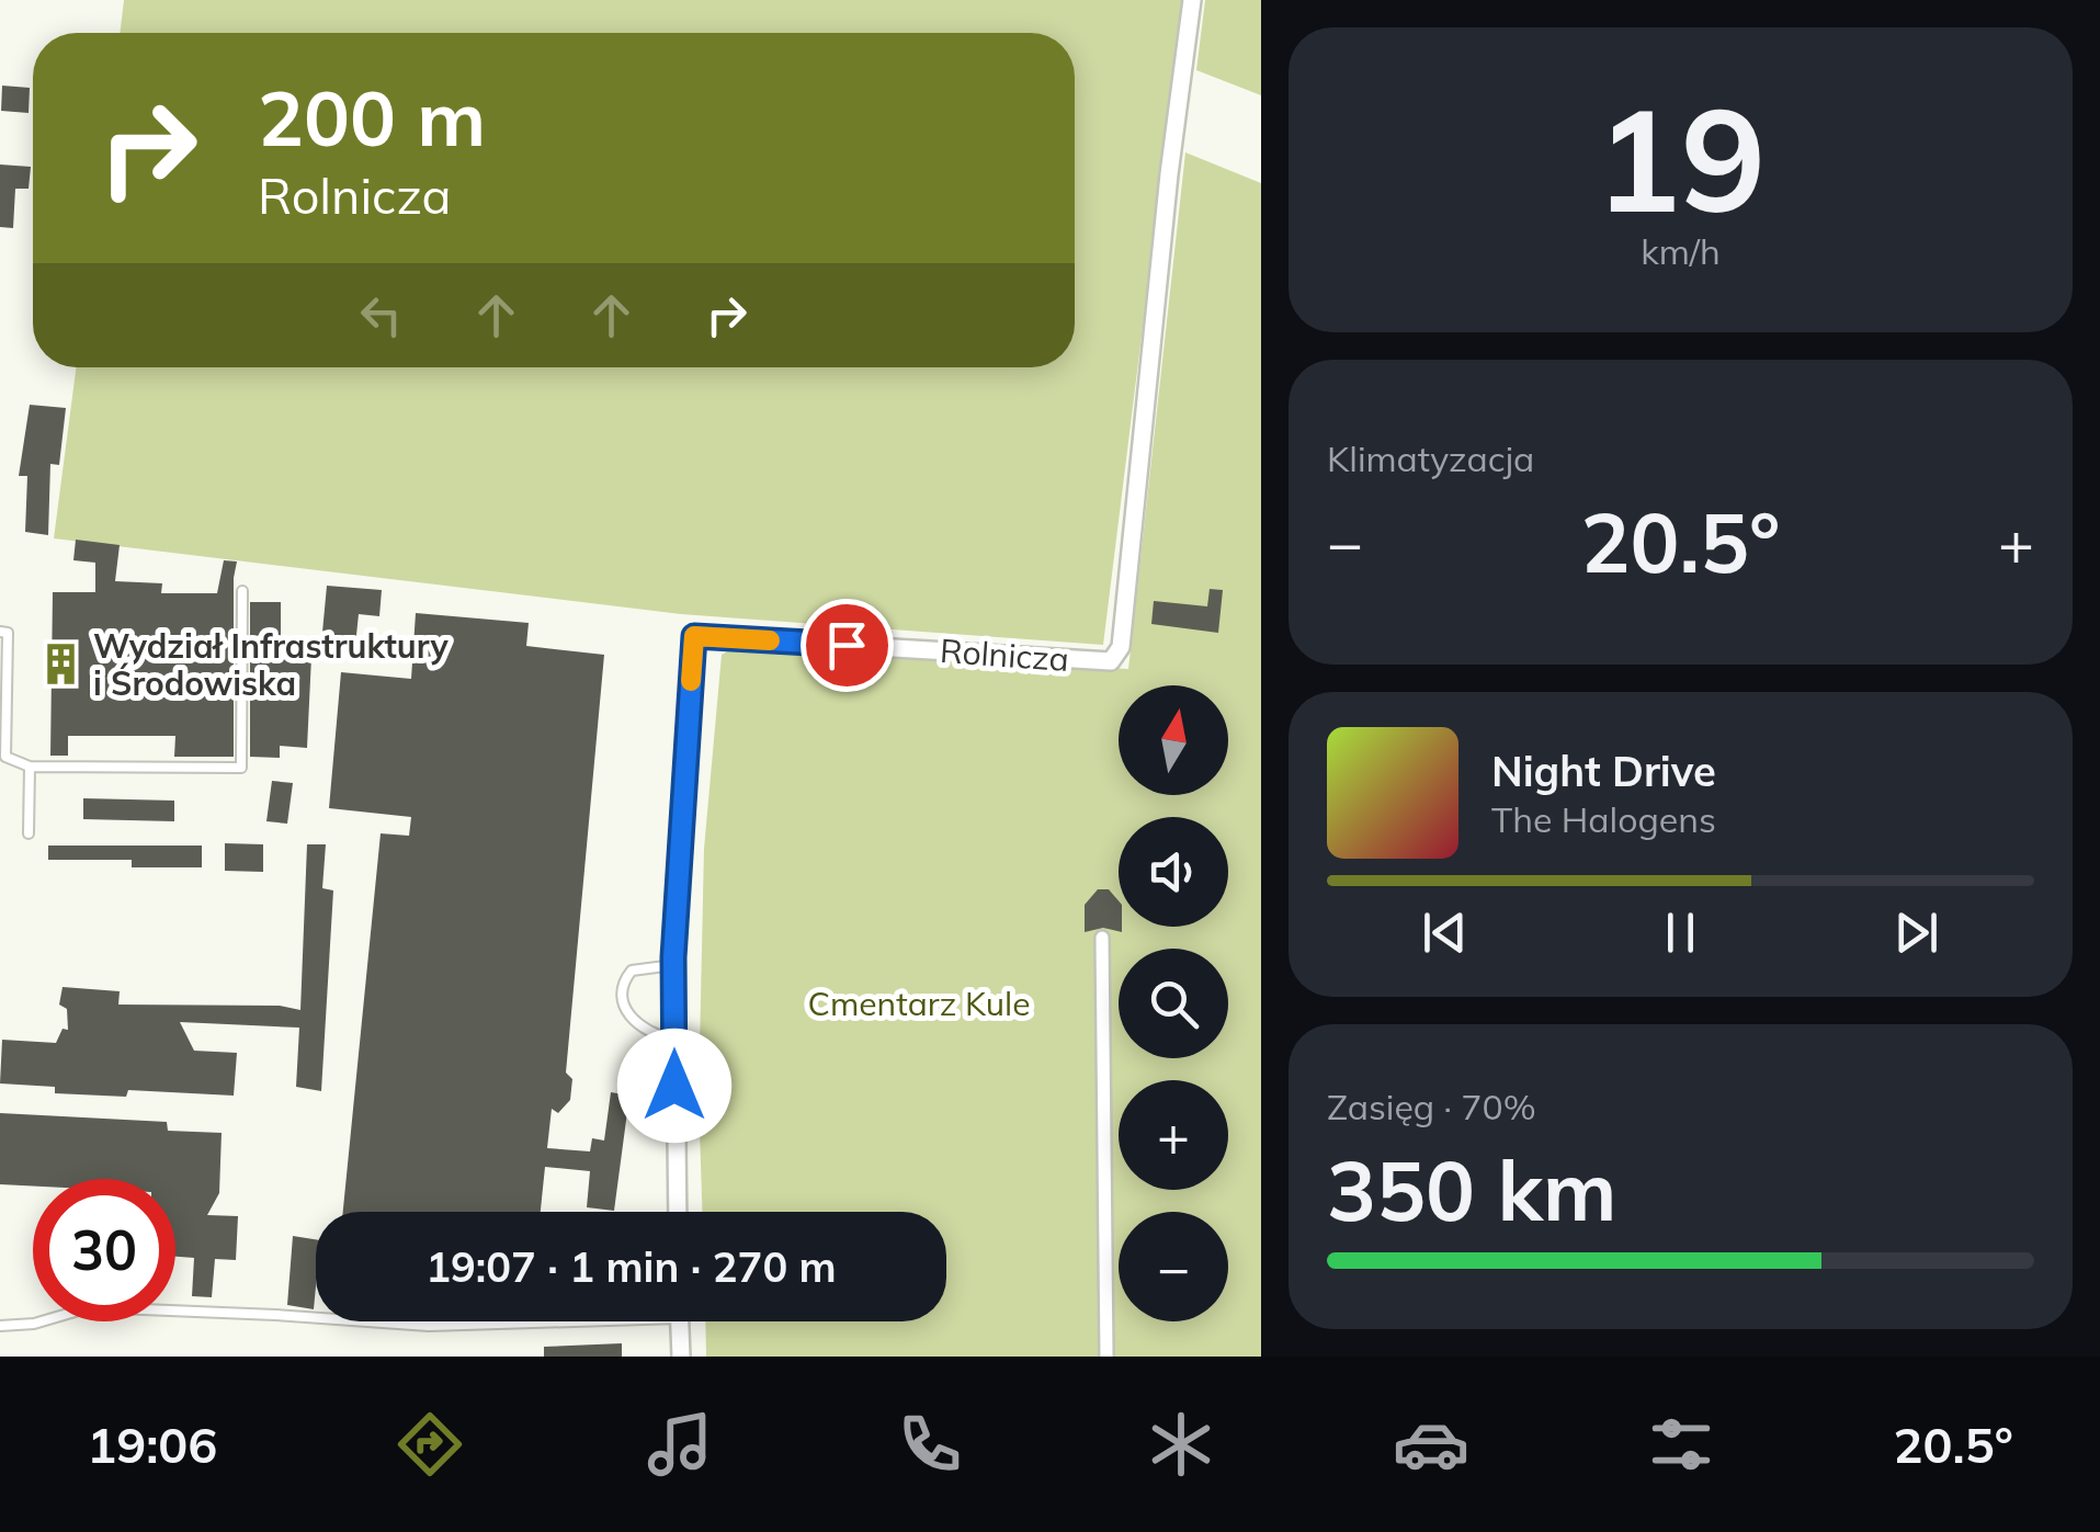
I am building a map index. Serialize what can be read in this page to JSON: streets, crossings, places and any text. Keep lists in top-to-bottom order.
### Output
{
  "streets": {
    "street": ["Rolnicza"]
  },
  "parks": ["Cmentarz Kule"],
  "places": {
    "building": ["Wydział Infrastruktury i Środowiska"]
  },
  "north": "top",
  "page": {
    "tile": [
      ["19", "km/h"],
      "Klimatyzacja",
      ["Zasięg · 70%", "350 km"]
    ],
    "turn": ["200 m", "Rolnicza"],
    "heat": ["−", "20.5°", "+"],
    "map_buttons": ["+", "−"],
    "song": ["Night Drive", "The Halogens"],
    "limit": "30",
    "trip": "19:07 · 1 min · 270 m",
    "tabs": ["19:06", "20.5°"]
  }
}
